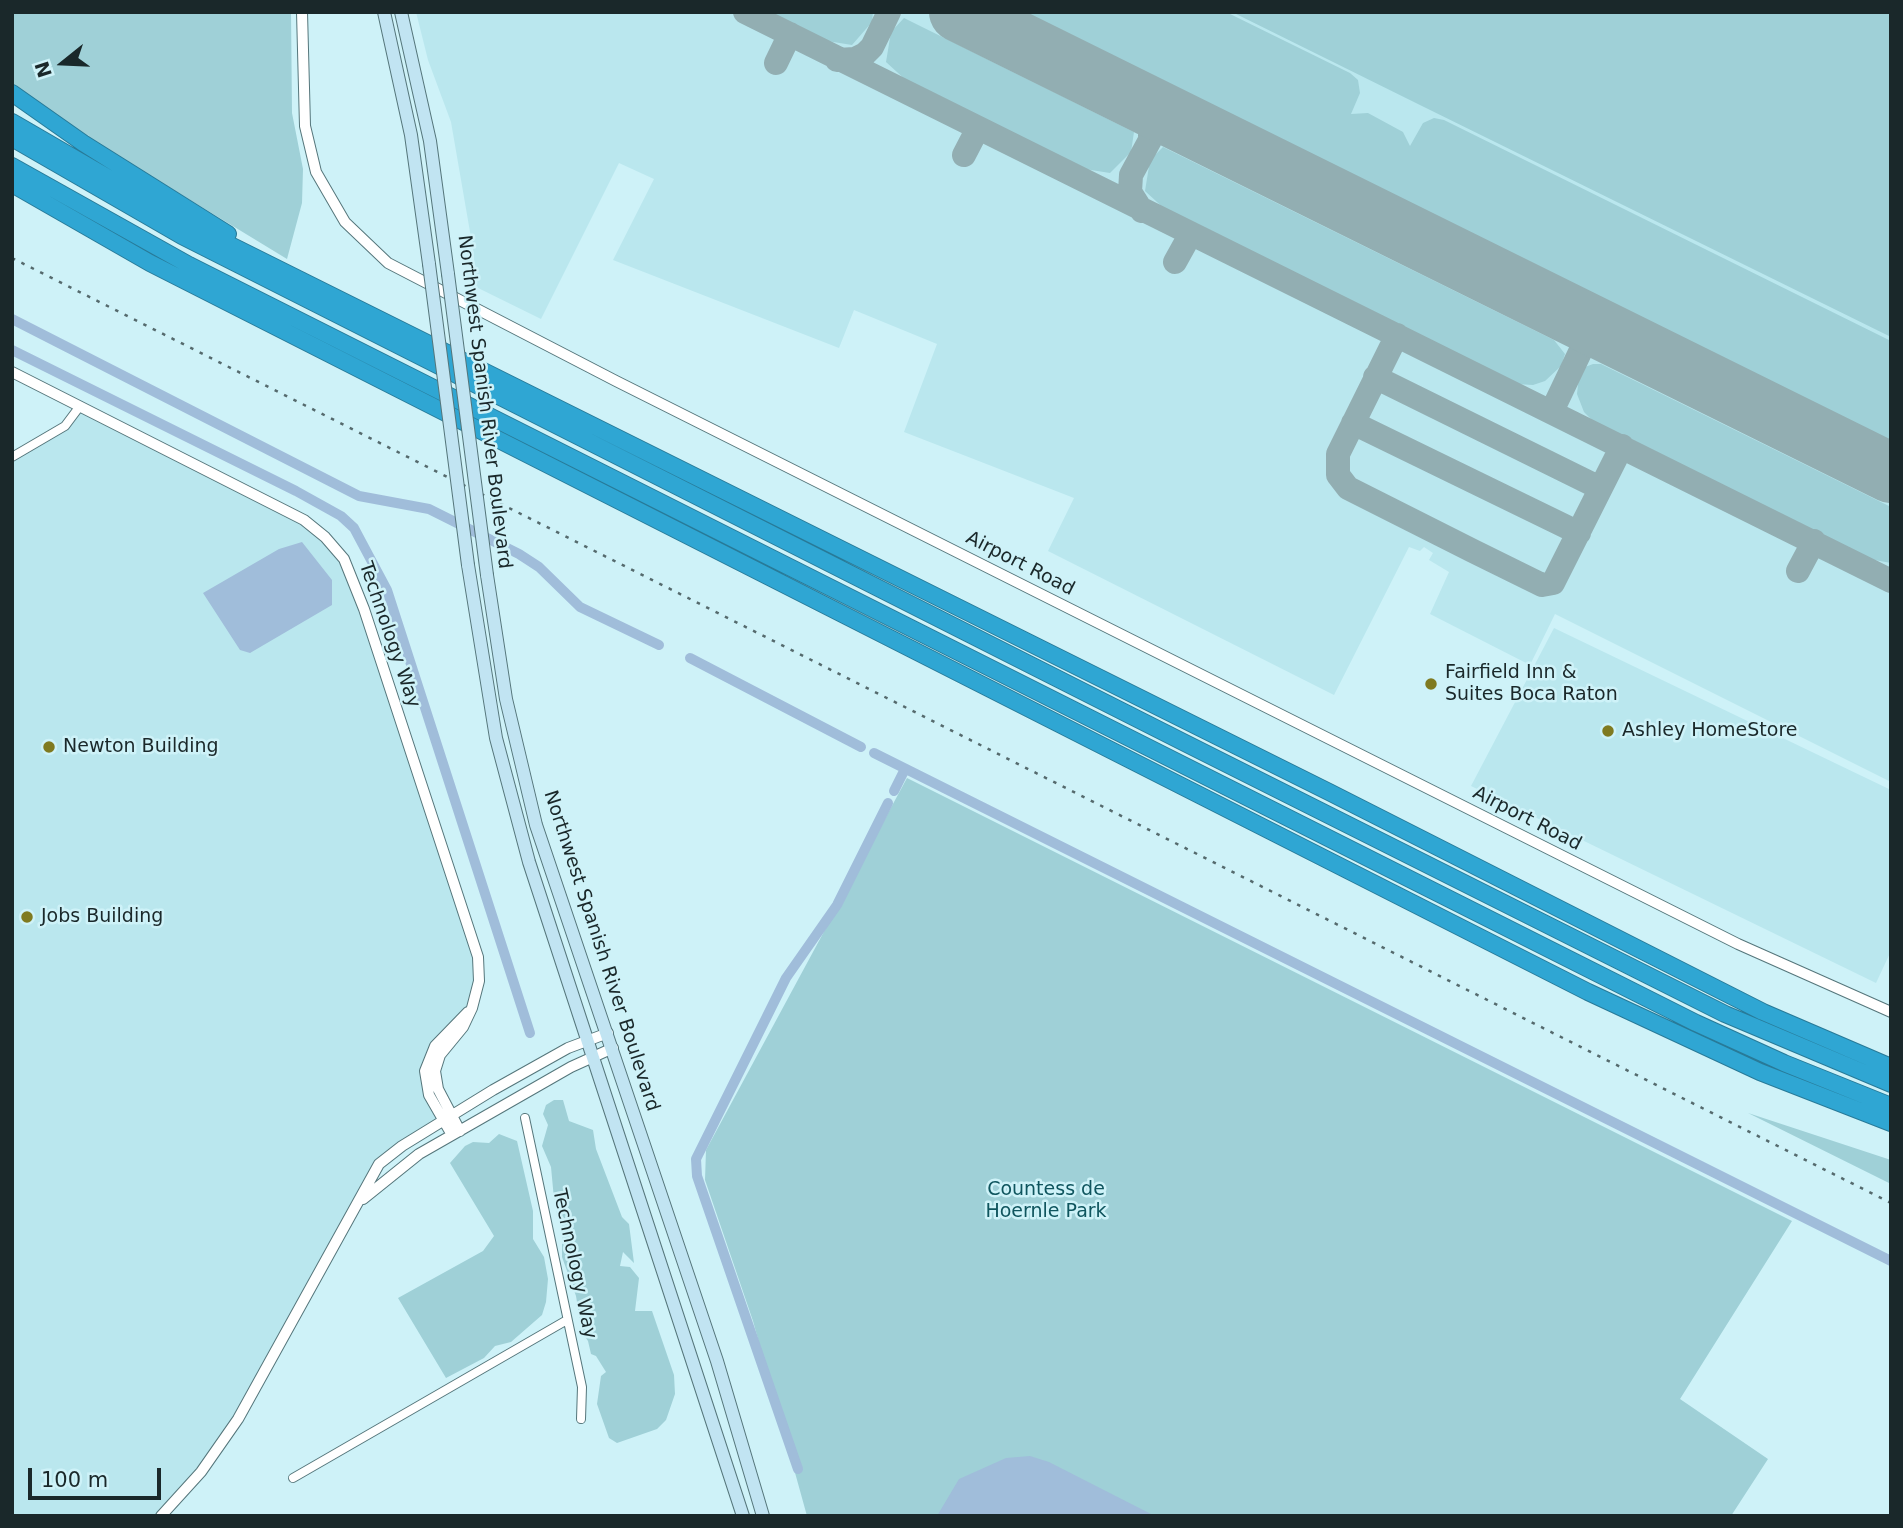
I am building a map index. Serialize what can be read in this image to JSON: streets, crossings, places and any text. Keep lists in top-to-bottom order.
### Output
{
  "streets": {
    "main road": ["Northwest Spanish River Boulevard"],
    "street": ["Airport Road", "Technology Way"]
  },
  "parks": ["Countess de Hoernle Park"],
  "places": [
    "Fairfield Inn & Suites Boca Raton",
    "Ashley HomeStore",
    "Newton Building",
    "Jobs Building"
  ],
  "scale_bar": "100 m",
  "north": "left"
}
